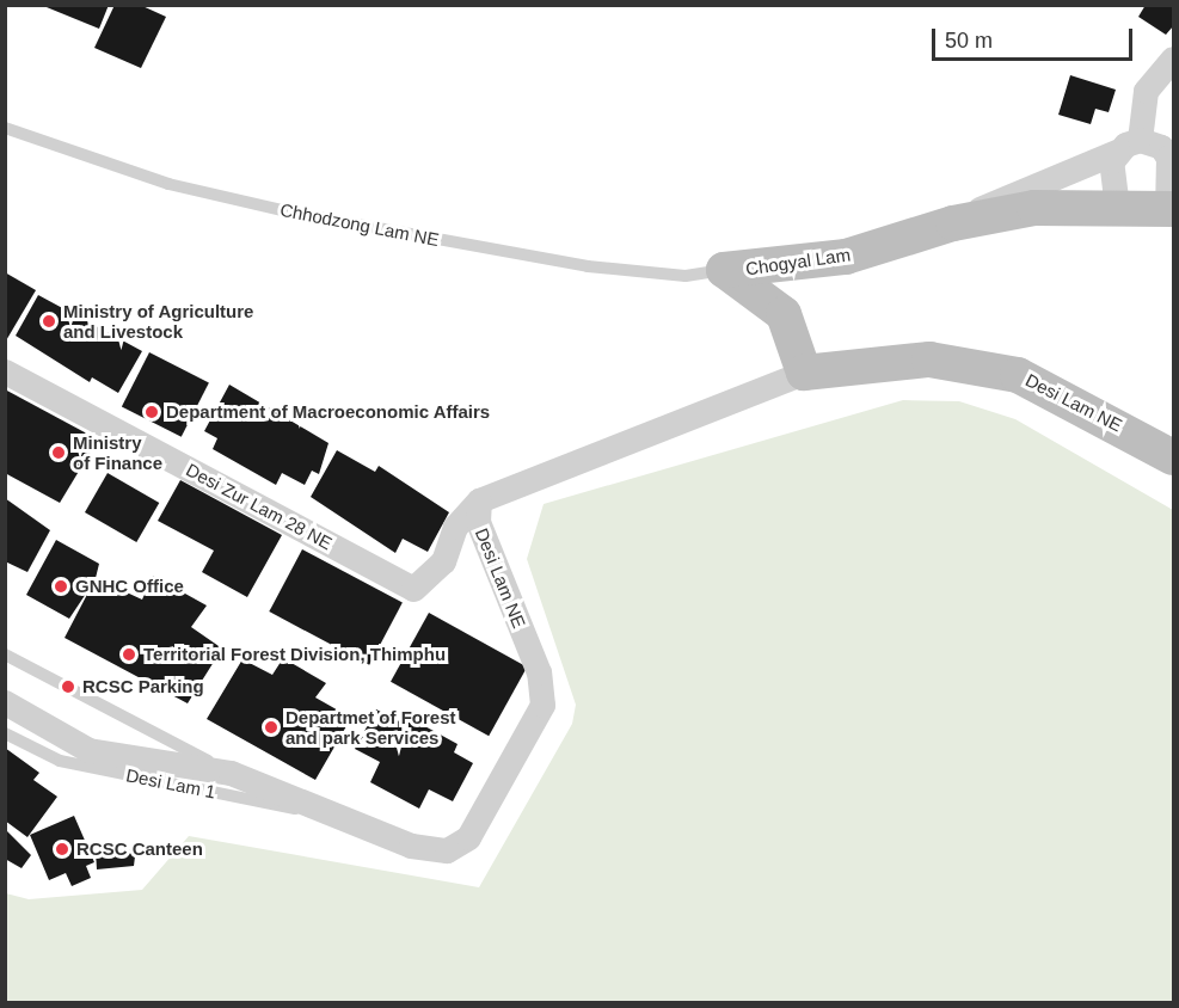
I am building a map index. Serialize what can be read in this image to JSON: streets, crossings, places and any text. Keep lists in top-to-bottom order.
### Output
{
  "streets": {
    "main road": ["Chogyal Lam", "Desi Lam NE"],
    "street": ["Desi Zur Lam 28 NE"],
    "lane": ["Chhodzong Lam NE", "Desi Lam 1"]
  },
  "crossings": [
    ["Chhodzong Lam NE", "Chogyal Lam"],
    ["Desi Lam NE", "Desi Zur Lam 28 NE"],
    ["Desi Lam NE", "Desi Lam 1"]
  ],
  "places": [
    "Ministry of Agriculture and Livestock",
    "Department of Macroeconomic Affairs",
    "Ministry of Finance",
    "GNHC Office",
    "Territorial Forest Division, Thimphu",
    "RCSC Parking",
    "Departmet of Forest and park Services",
    "RCSC Canteen"
  ],
  "scale_bar": "50 m"
}
